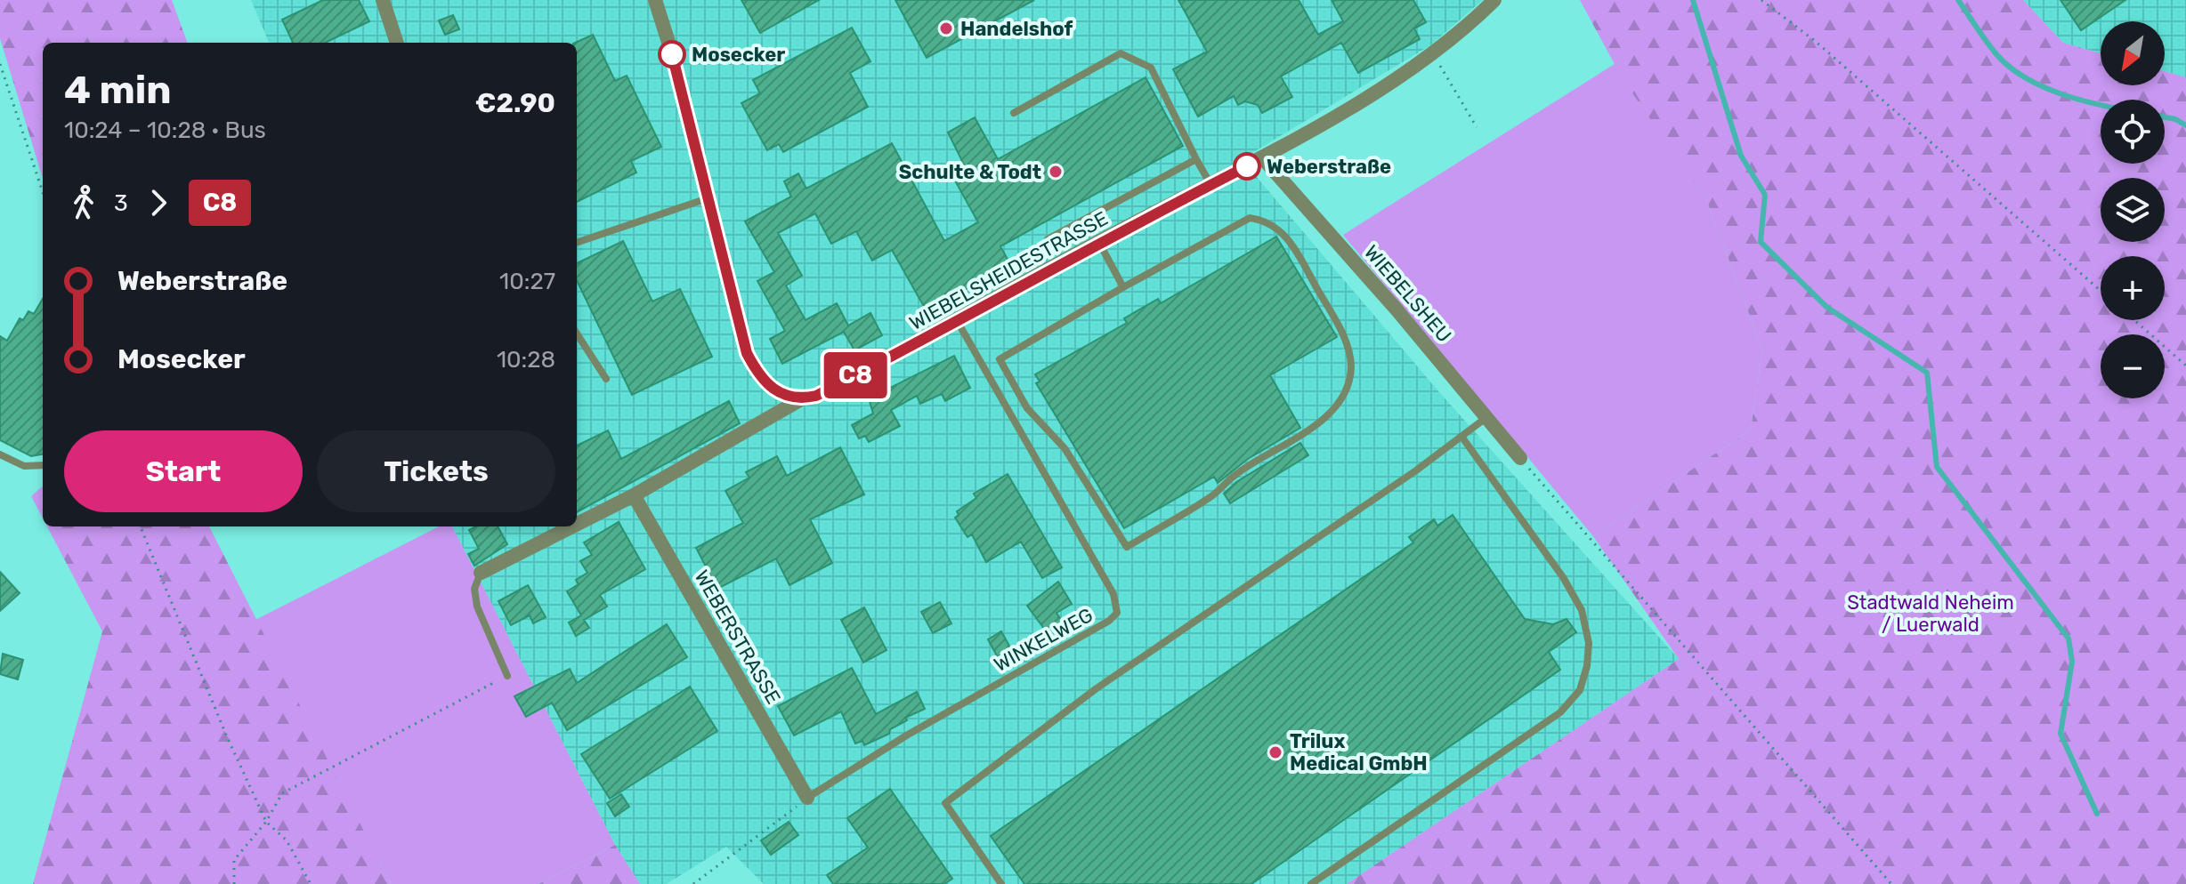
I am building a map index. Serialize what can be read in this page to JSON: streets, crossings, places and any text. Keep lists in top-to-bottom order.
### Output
{
  "streets": {
    "street": ["WIEBELSHEIDESTRASSE", "WIEBELSHEU", "WEBERSTRASSE"],
    "lane": ["WINKELWEG"]
  },
  "crossings": [
    ["WIEBELSHEIDESTRASSE", "WIEBELSHEU"],
    ["WIEBELSHEIDESTRASSE", "WEBERSTRASSE"],
    ["WIEBELSHEIDESTRASSE", "WINKELWEG"],
    ["WEBERSTRASSE", "WINKELWEG"]
  ],
  "parks": ["Stadtwald Neheim / Luerwald"],
  "places": [
    "Handelshof",
    "Mosecker",
    "Weberstraße",
    "Schulte & Todt",
    "Trilux Medical GmbH"
  ],
  "lines": ["bus line C8"],
  "north": "bottom left",
  "page": {
    "on_map": "C8",
    "map_buttons": ["+", "−"],
    "heading": ["4 min", "10:24 – 10:28 · Bus", "€2.90"],
    "legs": ["3", "C8"],
    "list": [
      {
        "name": "Weberstraße",
        "value": "10:27"
      },
      {
        "name": "Mosecker",
        "value": "10:28"
      }
    ],
    "buttons": ["Start", "Tickets"]
  }
}
